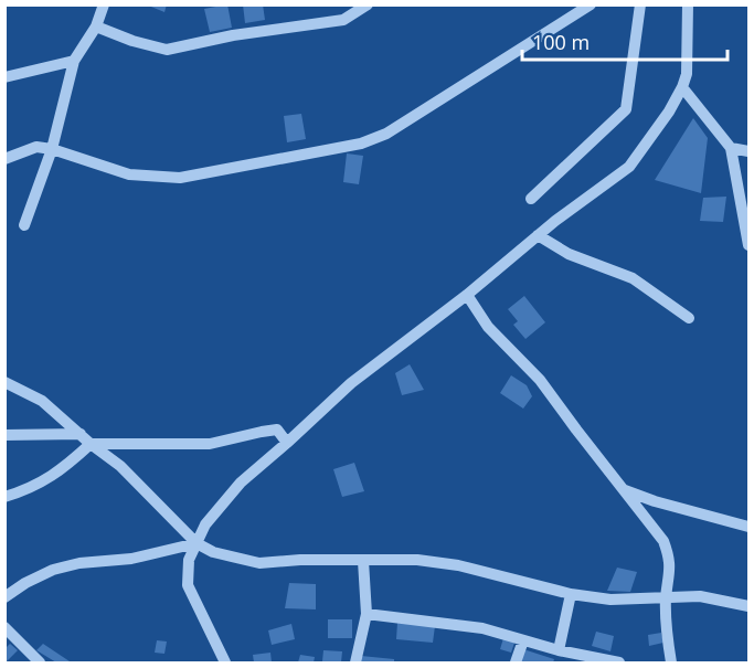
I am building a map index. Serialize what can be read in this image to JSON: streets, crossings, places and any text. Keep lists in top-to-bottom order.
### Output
{
  "scale_bar": "100 m"
}
